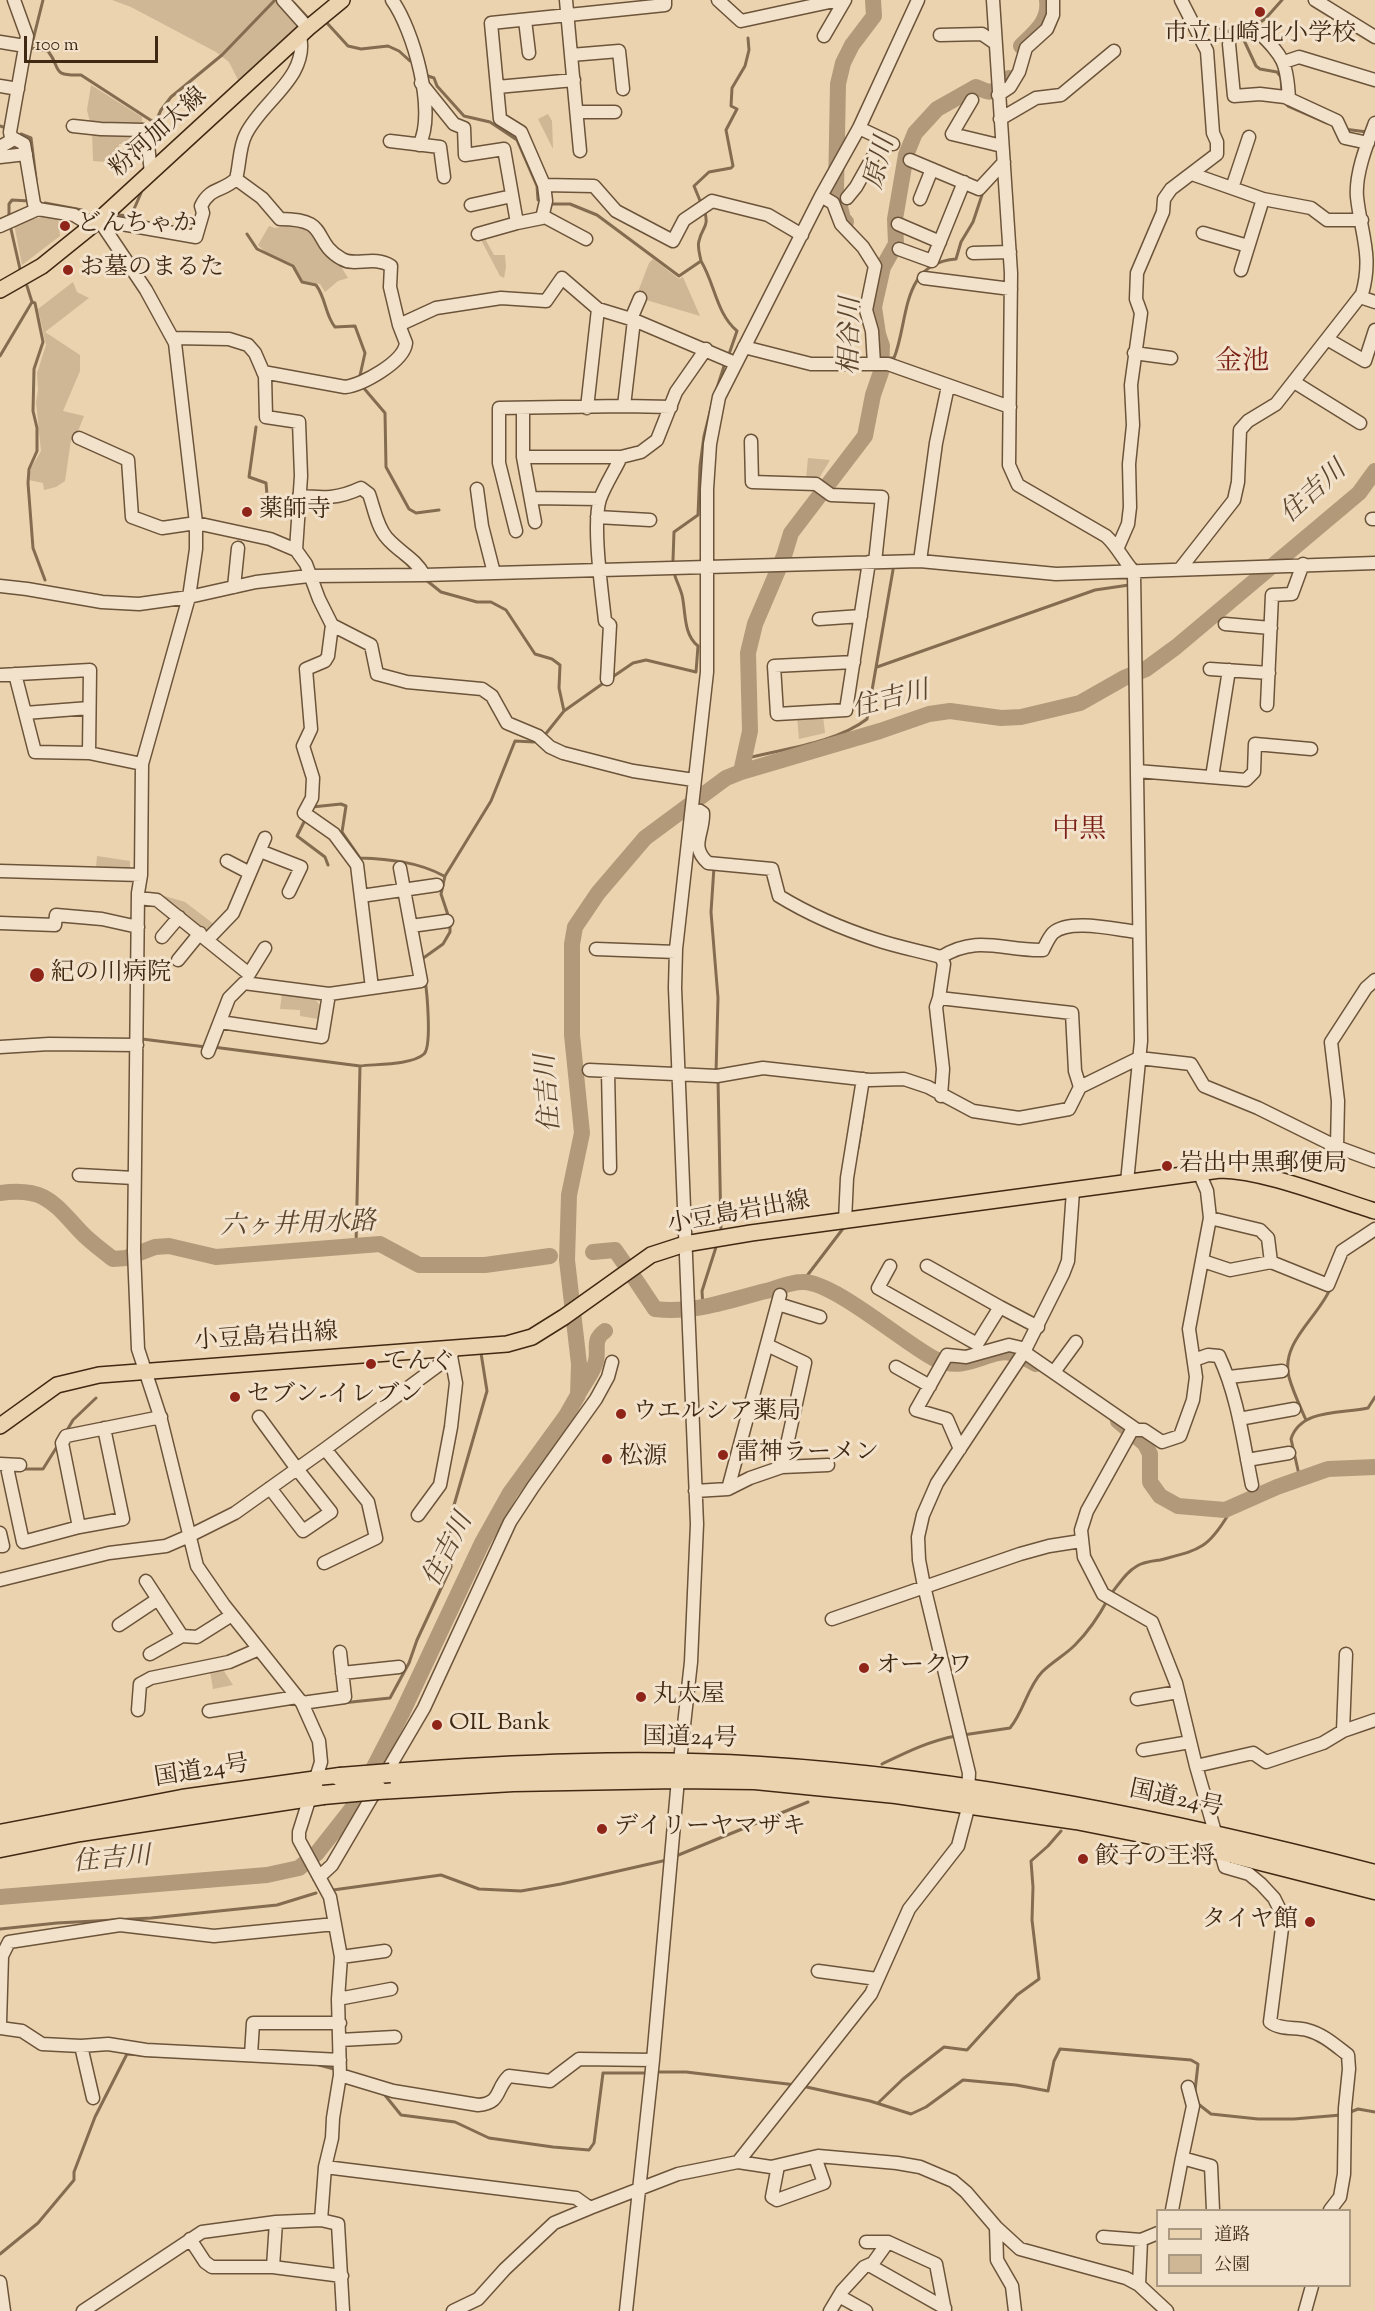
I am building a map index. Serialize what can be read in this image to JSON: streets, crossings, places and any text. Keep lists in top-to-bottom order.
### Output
{
  "streets": {
    "highway": ["国道24号"],
    "main road": ["粉河加太線", "小豆島岩出線"]
  },
  "districts": ["金池", "中黒"],
  "water": [
    "原川",
    "相谷川",
    "住吉川",
    "六ヶ井用水路"
  ],
  "places": [
    "市立山崎北小学校",
    "どんちゃか",
    "お墓のまるた",
    "薬師寺",
    "紀の川病院",
    "岩出中黒郵便局",
    "てんぐ",
    "セブン-イレブン",
    "ウエルシア薬局",
    "雷神ラーメン",
    "松源",
    "オークワ",
    "丸太屋",
    "OIL Bank",
    "デイリーヤマザキ",
    "餃子の王将",
    "タイヤ館"
  ],
  "legend": ["道路", "公園"],
  "scale_bar": "100 m"
}
